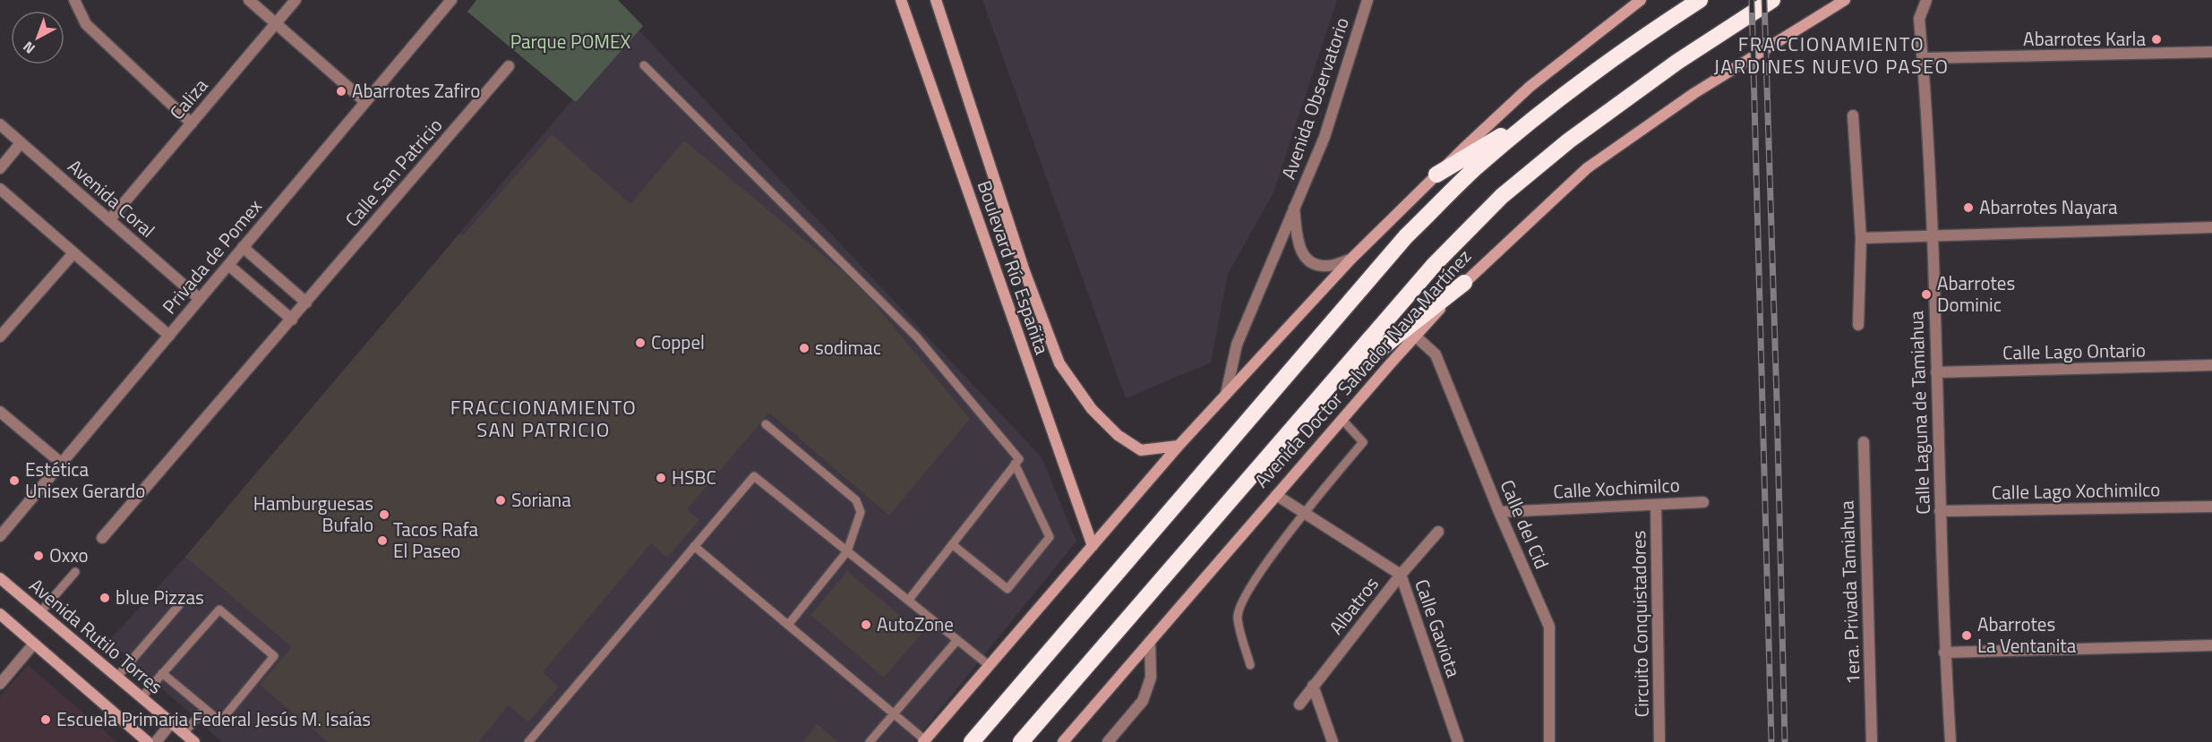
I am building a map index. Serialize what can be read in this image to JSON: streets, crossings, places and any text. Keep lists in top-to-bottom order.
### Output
{
  "streets": {
    "highway": ["Avenida Doctor Salvador Nava Martínez"],
    "main road": ["Boulevard Río Españita", "Avenida Rutilo Torres"],
    "street": [
      "Avenida Observatorio",
      "Caliza",
      "Calle San Patricio",
      "Avenida Coral",
      "Privada de Pomex",
      "Calle Lago Ontario",
      "Calle Laguna de Tamiahua",
      "Calle Xochimilco",
      "Calle Lago Xochimilco",
      "Calle del Cid",
      "1era. Privada Tamiahua",
      "Albatros",
      "Circuito Conquistadores",
      "Calle Gaviota"
    ]
  },
  "crossings": [
    ["Caliza", "Avenida Coral"],
    ["Avenida Coral", "Privada de Pomex"],
    ["Calle Lago Ontario", "Calle Laguna de Tamiahua"],
    ["Avenida Doctor Salvador Nava Martínez", "Calle del Cid"],
    ["Avenida Doctor Salvador Nava Martínez", "Calle Gaviota"],
    ["Calle Laguna de Tamiahua", "Calle Lago Xochimilco"],
    ["Calle Xochimilco", "Calle del Cid"],
    ["Calle Xochimilco", "Circuito Conquistadores"],
    ["Albatros", "Calle Gaviota"]
  ],
  "districts": ["FRACCIONAMIENTO JARDINES NUEVO PASEO", "FRACCIONAMIENTO SAN PATRICIO"],
  "parks": ["Parque POMEX"],
  "places": [
    "Abarrotes Karla",
    "Abarrotes Zafiro",
    "Abarrotes Nayara",
    "Abarrotes Dominic",
    "Coppel",
    "sodimac",
    "HSBC",
    "Estética Unisex Gerardo",
    "Soriana",
    "Hamburguesas Bufalo",
    "Tacos Rafa El Paseo",
    "Oxxo",
    "blue Pizzas",
    "AutoZone",
    "Abarrotes La Ventanita",
    "Escuela Primaria Federal Jesús M. Isaías"
  ],
  "north": "bottom left"
}
